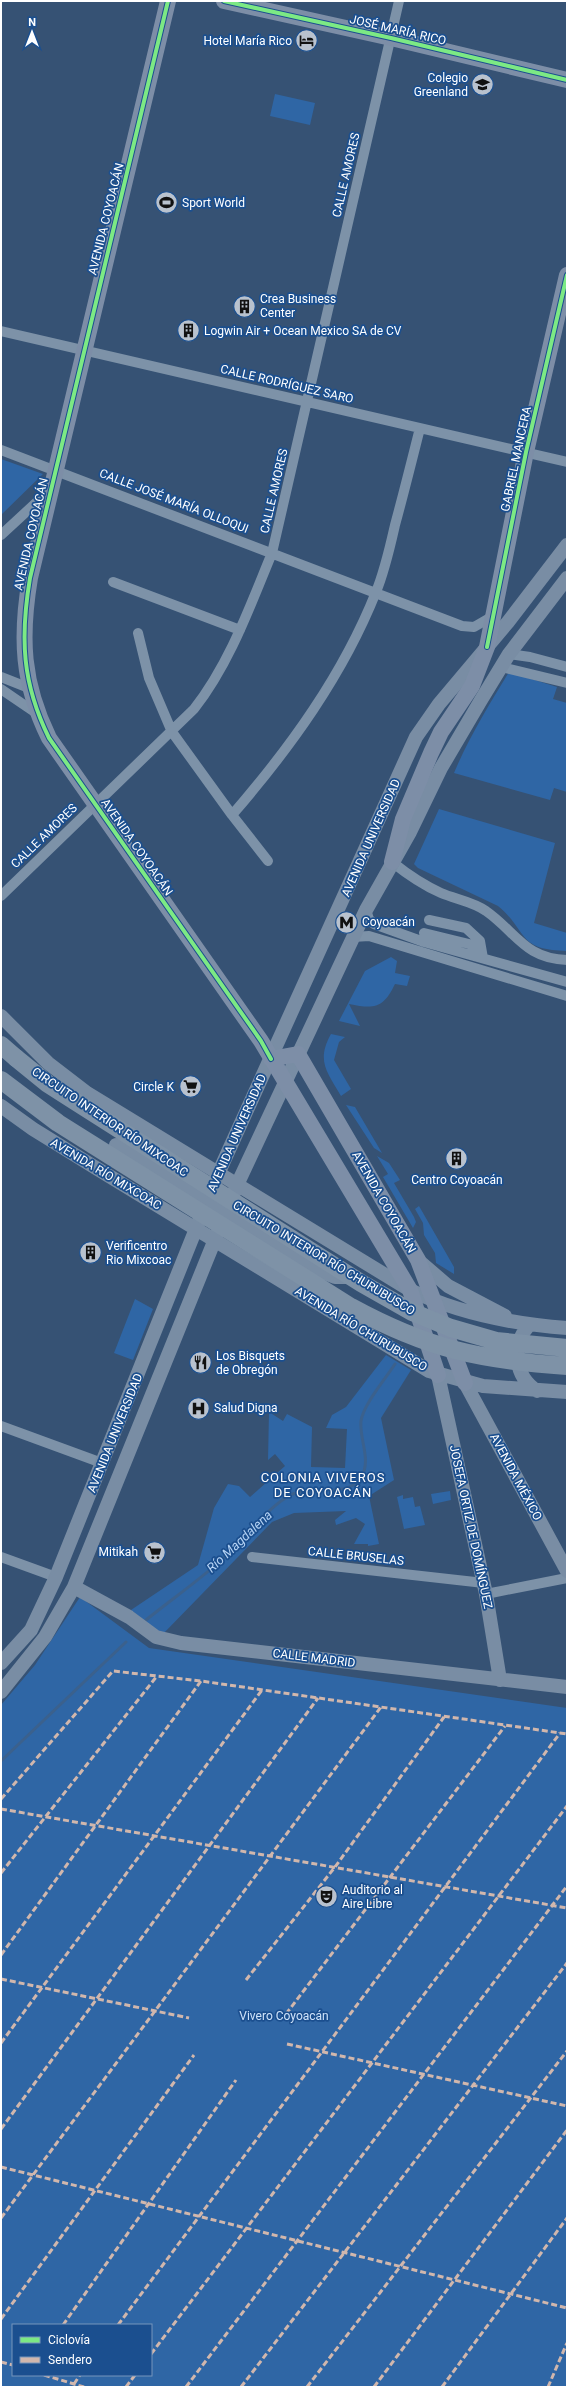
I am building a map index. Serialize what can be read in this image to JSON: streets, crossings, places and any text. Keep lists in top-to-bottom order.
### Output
{
  "streets": {
    "highway": ["CIRCUITO INTERIOR RÍO MIXCOAC", "CIRCUITO INTERIOR RÍO CHURUBUSCO"],
    "main road": [
      "JOSÉ MARÍA RICO",
      "AVENIDA COYOACÁN",
      "GABRIEL MANCERA",
      "AVENIDA UNIVERSIDAD",
      "AVENIDA RÍO MIXCOAC",
      "AVENIDA RÍO CHURUBUSCO",
      "AVENIDA MÉXICO",
      "JOSEFA ORTIZ DE DOMÍNGUEZ",
      "CALLE MADRID"
    ],
    "street": [
      "CALLE AMORES",
      "CALLE RODRÍGUEZ SARO",
      "CALLE JOSÉ MARÍA OLLOQUI",
      "CALLE BRUSELAS"
    ]
  },
  "crossings": [
    ["JOSÉ MARÍA RICO", "CALLE AMORES"],
    ["CALLE AMORES", "AVENIDA COYOACÁN"],
    ["CALLE AMORES", "CALLE RODRÍGUEZ SARO"],
    ["CALLE AMORES", "CALLE JOSÉ MARÍA OLLOQUI"],
    ["AVENIDA COYOACÁN", "CALLE RODRÍGUEZ SARO"],
    ["AVENIDA COYOACÁN", "CALLE JOSÉ MARÍA OLLOQUI"],
    ["AVENIDA COYOACÁN", "AVENIDA UNIVERSIDAD"],
    ["AVENIDA COYOACÁN", "AVENIDA RÍO CHURUBUSCO"],
    ["AVENIDA COYOACÁN", "AVENIDA MÉXICO"],
    ["AVENIDA COYOACÁN", "JOSEFA ORTIZ DE DOMÍNGUEZ"],
    ["CALLE RODRÍGUEZ SARO", "GABRIEL MANCERA"],
    ["GABRIEL MANCERA", "CALLE JOSÉ MARÍA OLLOQUI"],
    ["GABRIEL MANCERA", "AVENIDA UNIVERSIDAD"],
    ["AVENIDA UNIVERSIDAD", "CIRCUITO INTERIOR RÍO MIXCOAC"],
    ["AVENIDA UNIVERSIDAD", "AVENIDA RÍO MIXCOAC"],
    ["AVENIDA UNIVERSIDAD", "CIRCUITO INTERIOR RÍO CHURUBUSCO"],
    ["AVENIDA UNIVERSIDAD", "AVENIDA RÍO CHURUBUSCO"],
    ["AVENIDA UNIVERSIDAD", "CALLE MADRID"],
    ["CIRCUITO INTERIOR RÍO MIXCOAC", "AVENIDA RÍO MIXCOAC"],
    ["CIRCUITO INTERIOR RÍO MIXCOAC", "CIRCUITO INTERIOR RÍO CHURUBUSCO"],
    ["AVENIDA RÍO MIXCOAC", "CIRCUITO INTERIOR RÍO CHURUBUSCO"],
    ["AVENIDA RÍO MIXCOAC", "AVENIDA RÍO CHURUBUSCO"],
    ["AVENIDA RÍO CHURUBUSCO", "AVENIDA MÉXICO"],
    ["AVENIDA RÍO CHURUBUSCO", "JOSEFA ORTIZ DE DOMÍNGUEZ"],
    ["JOSEFA ORTIZ DE DOMÍNGUEZ", "CALLE BRUSELAS"],
    ["JOSEFA ORTIZ DE DOMÍNGUEZ", "CALLE MADRID"]
  ],
  "districts": ["COLONIA VIVEROS DE COYOACÁN"],
  "water": ["Río Magdalena"],
  "parks": ["Vivero Coyoacán"],
  "places": {
    "hotel": ["Hotel María Rico"],
    "school or university": ["Colegio Greenland"],
    "sports": ["Sport World"],
    "building": [
      "Crea Business Center",
      "Logwin Air + Ocean Mexico SA de CV",
      "Centro Coyoacán",
      "Verificentro Rio Mixcoac"
    ],
    "metro station": ["Coyoacán"],
    "supermarket": ["Circle K", "Mitikah"],
    "restaurant": ["Los Bisquets de Obregón"],
    "hospital": ["Salud Digna"],
    "theatre": ["Auditorio al Aire Libre"]
  },
  "legend": ["Ciclovía", "Sendero"],
  "north": "top"
}
